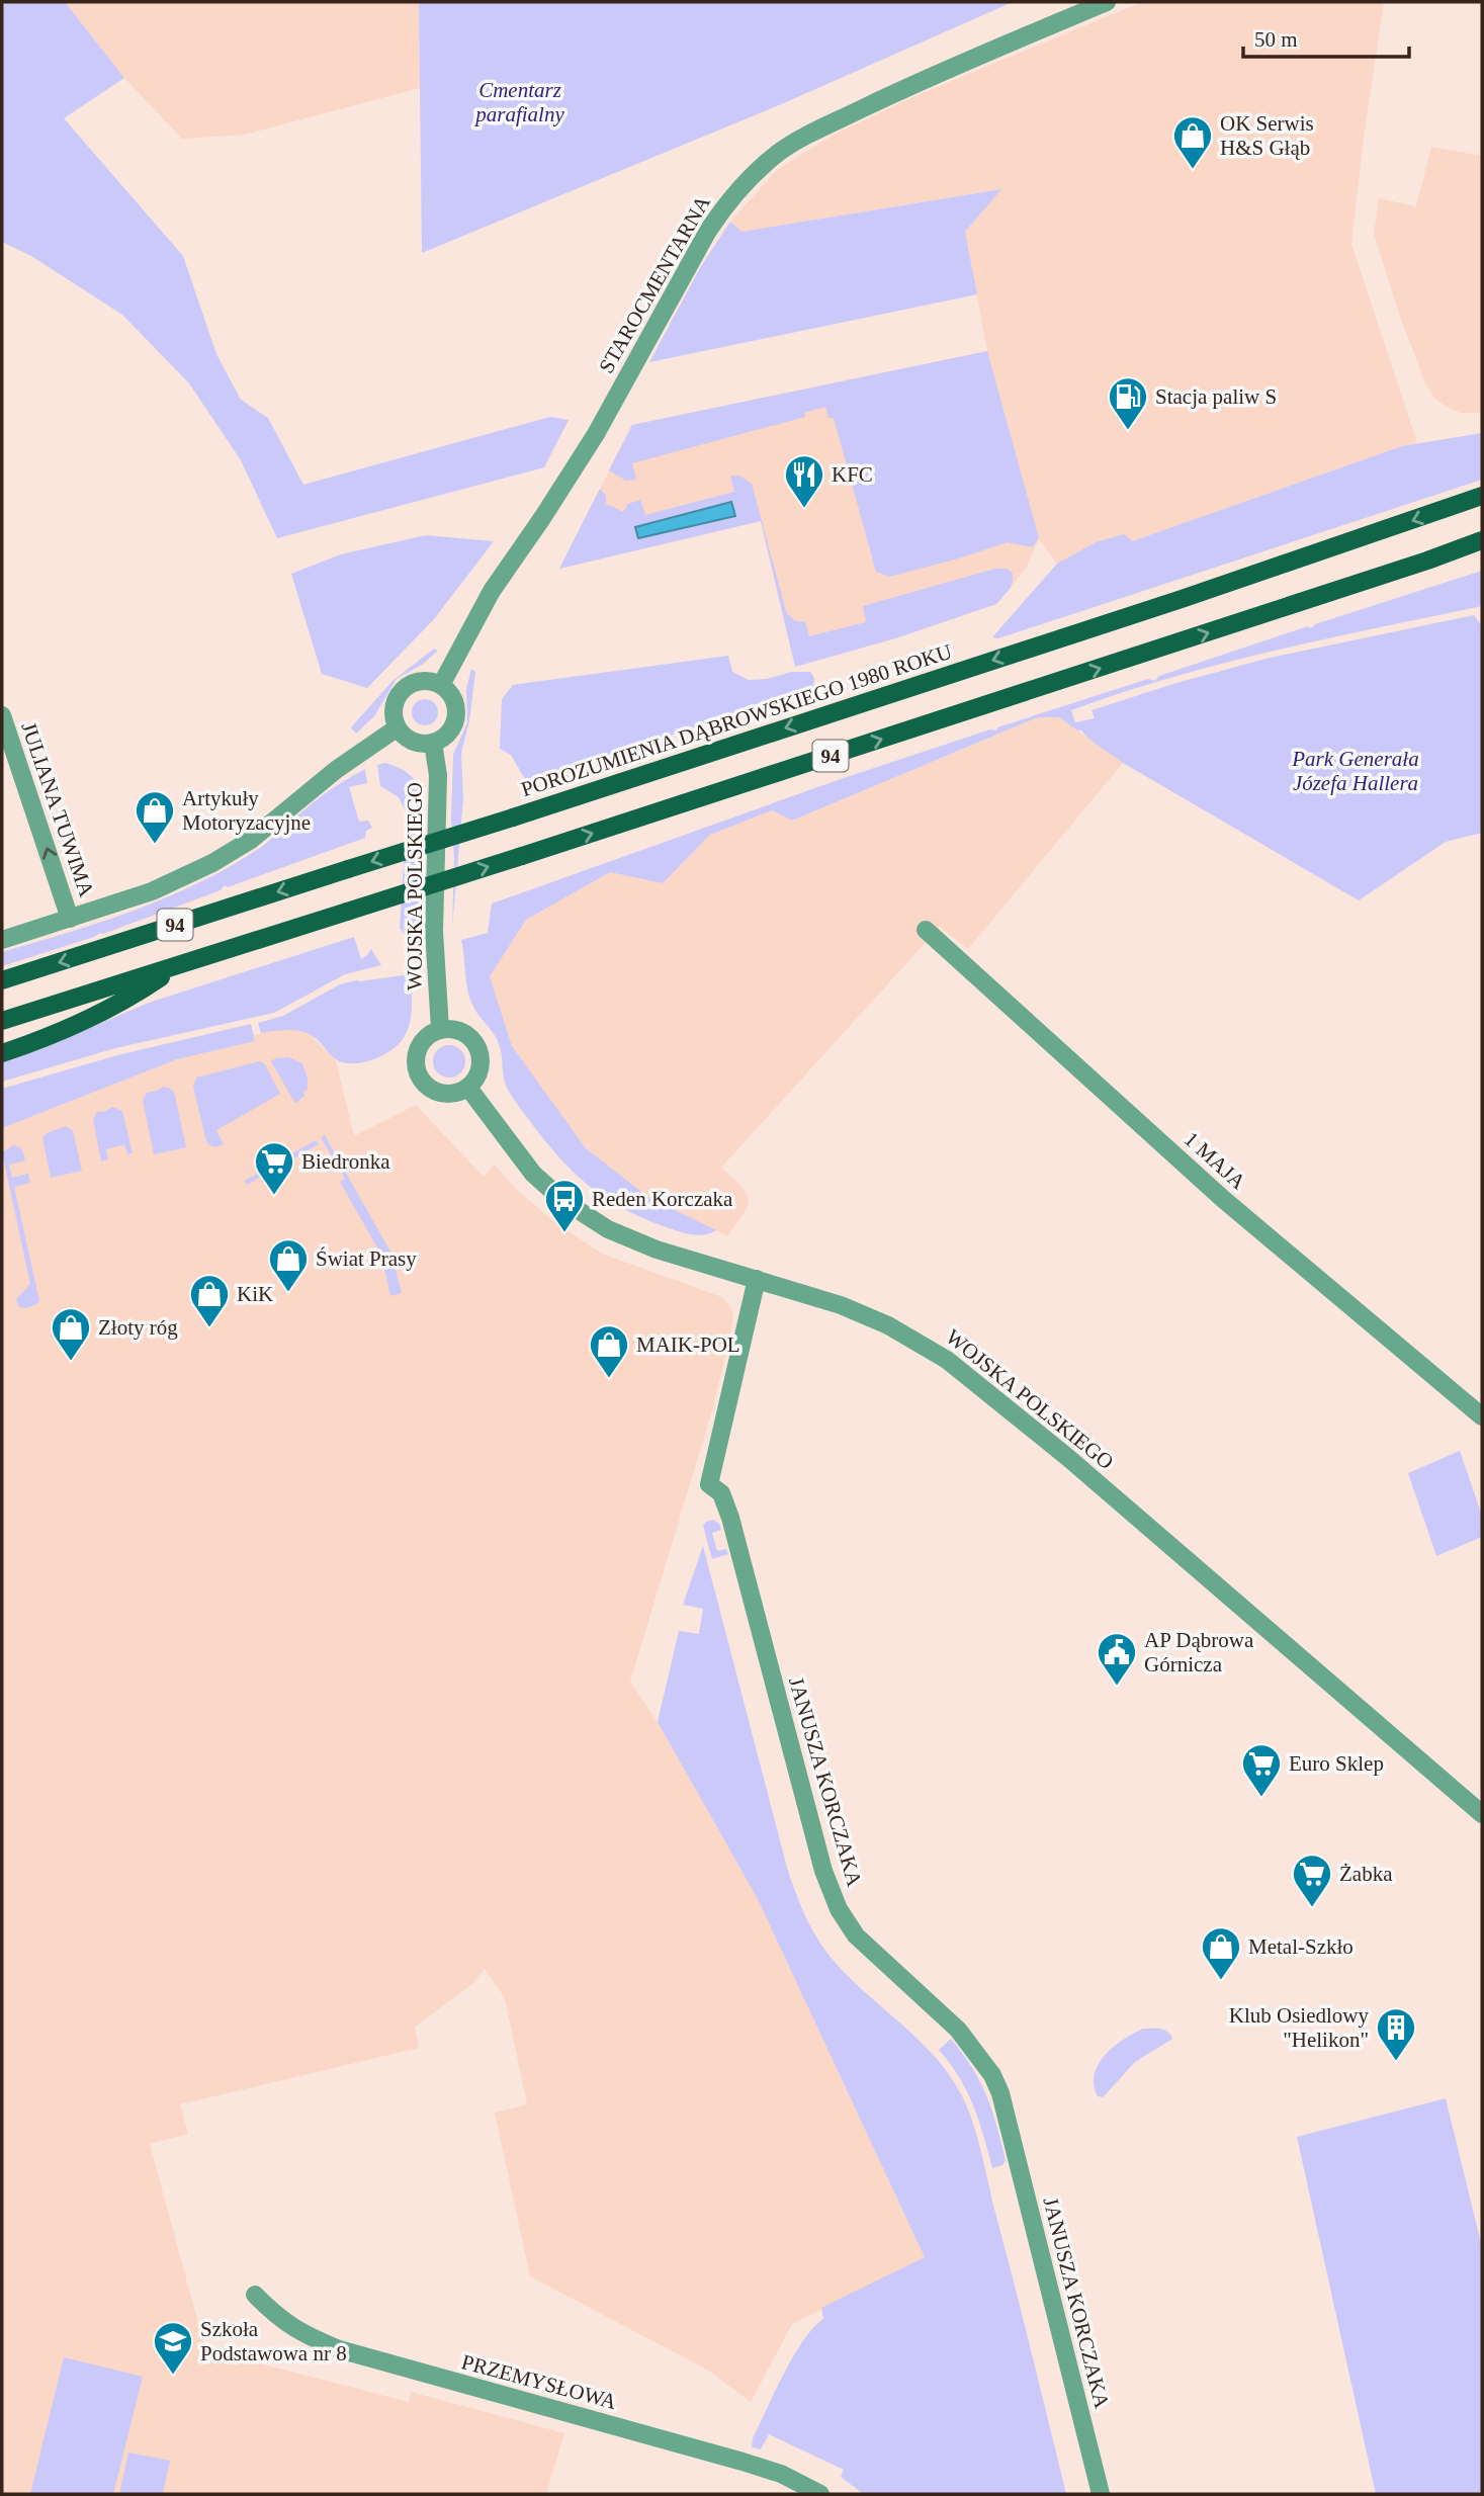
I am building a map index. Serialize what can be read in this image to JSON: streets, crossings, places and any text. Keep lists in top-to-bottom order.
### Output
{
  "streets": {
    "main road": ["POROZUMIENIA DĄBROWSKIEGO 1980 ROKU", "94"],
    "street": [
      "STAROCMENTARNA",
      "JULIANA TUWIMA",
      "WOJSKA POLSKIEGO",
      "1 MAJA",
      "JANUSZA KORCZAKA",
      "PRZEMYSŁOWA"
    ]
  },
  "crossings": [
    ["STAROCMENTARNA", "WOJSKA POLSKIEGO"],
    ["WOJSKA POLSKIEGO", "JANUSZA KORCZAKA"]
  ],
  "one_way": ["JULIANA TUWIMA"],
  "parks": ["Cmentarz parafialny", "Park Generała Józefa Hallera"],
  "places": {
    "shop": [
      "OK Serwis H&S Głąb",
      "Artykuły Motoryzacyjne",
      "Świat Prasy",
      "KiK",
      "Złoty róg",
      "MAIK-POL",
      "Metal-Szkło"
    ],
    "fuel station": ["Stacja paliw S"],
    "restaurant": ["KFC"],
    "supermarket": ["Biedronka", "Euro Sklep", "Żabka"],
    "bus stop": ["Reden Korczaka"],
    "public building": ["AP Dąbrowa Górnicza"],
    "building": ["Klub Osiedlowy \"Helikon\""],
    "school or university": ["Szkoła Podstawowa nr 8"]
  },
  "scale_bar": "50 m"
}
